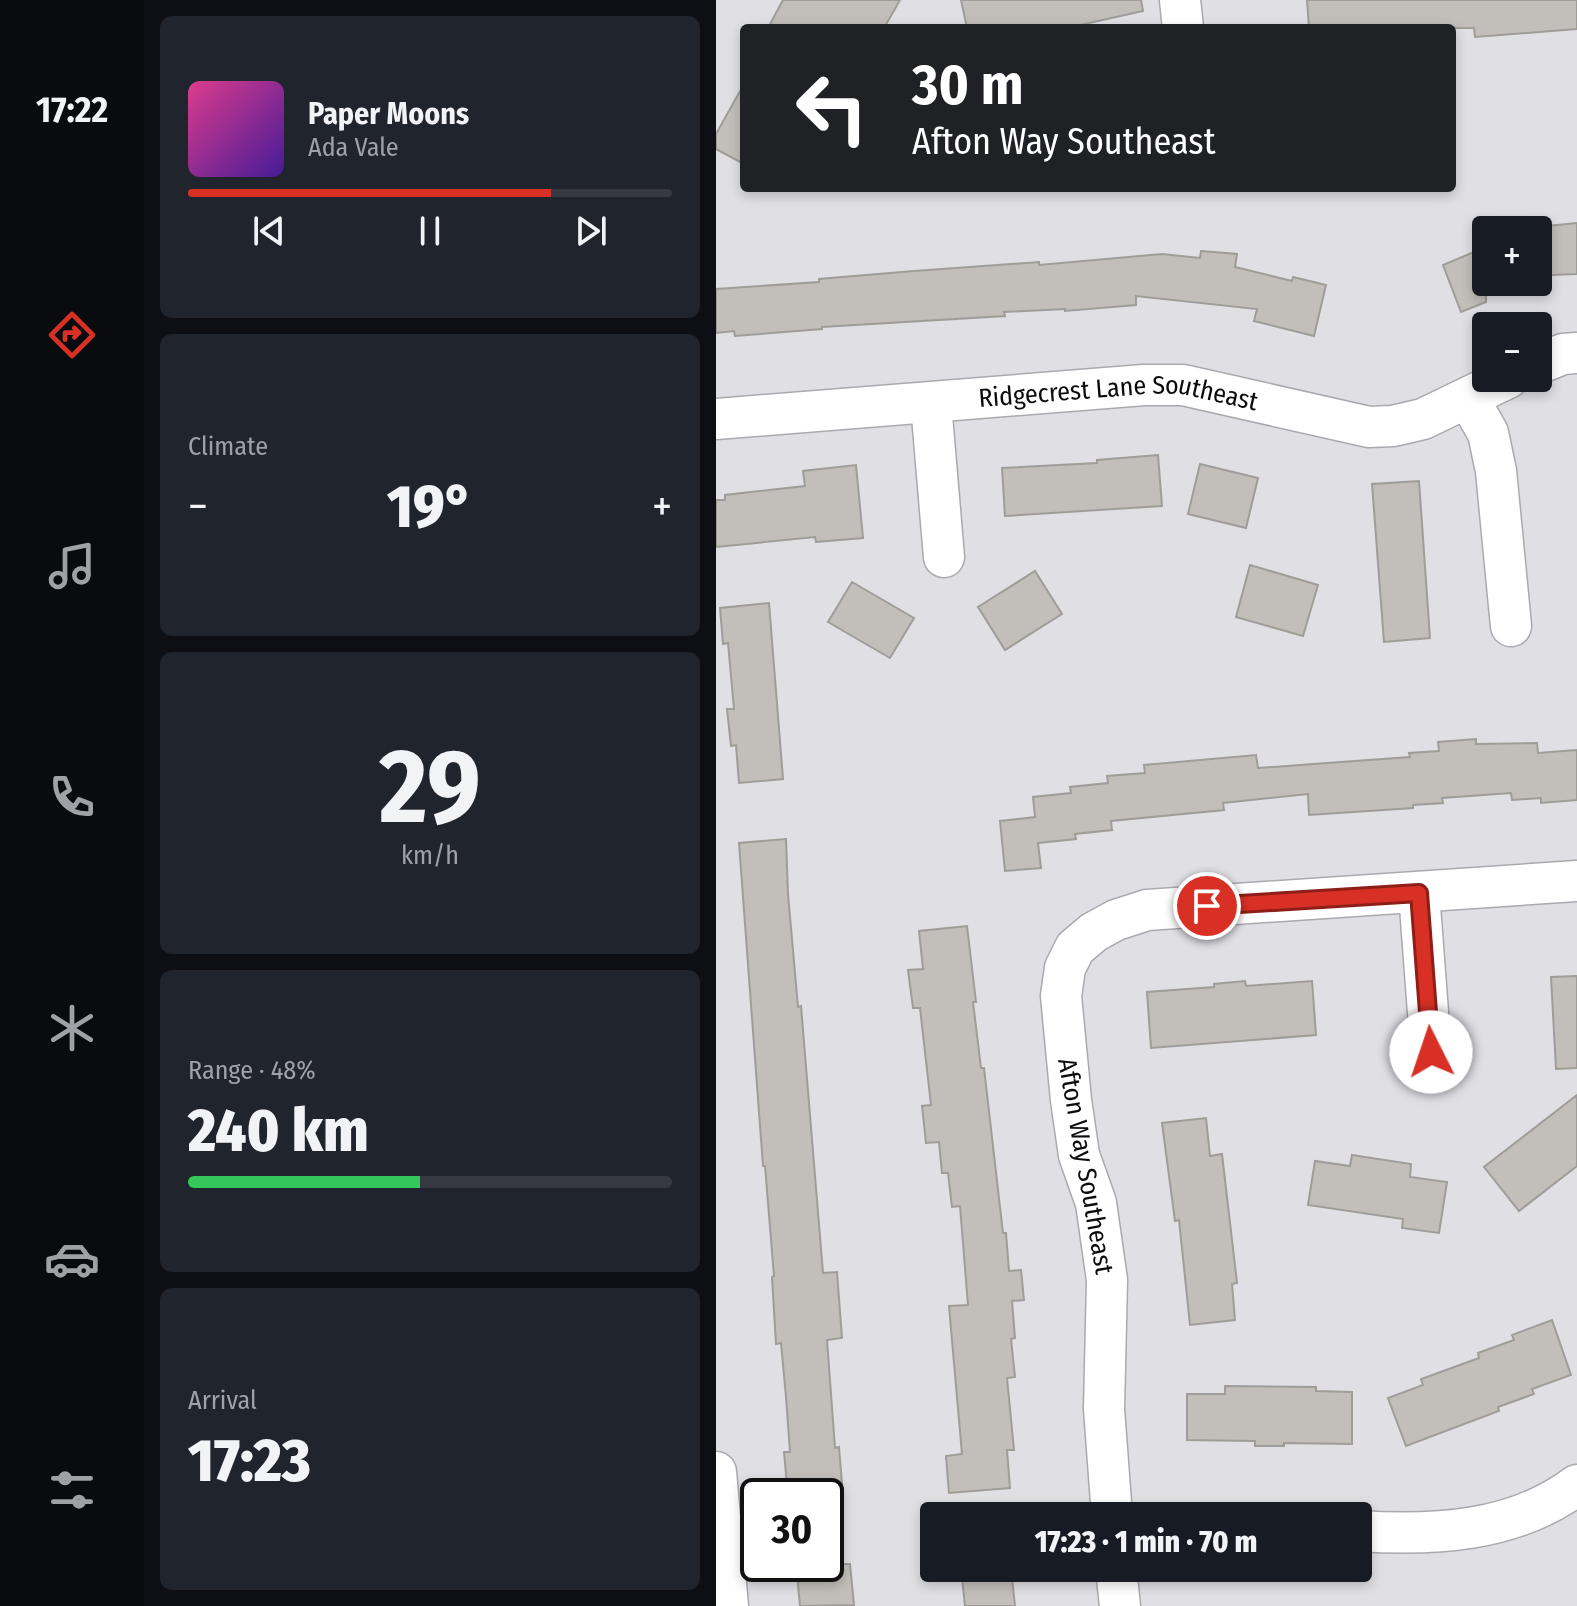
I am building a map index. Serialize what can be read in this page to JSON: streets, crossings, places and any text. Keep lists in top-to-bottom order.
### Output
{
  "streets": {
    "street": ["Ridgecrest Lane Southeast", "Afton Way Southeast"]
  },
  "page": {
    "tabs": "17:22",
    "turn": ["30 m", "Afton Way Southeast"],
    "song": ["Paper Moons", "Ada Vale"],
    "map_buttons": ["+", "−"],
    "tile": [
      "Climate",
      ["29", "km/h"],
      ["Range · 48%", "240 km"],
      ["Arrival", "17:23"]
    ],
    "heat": ["−", "19°", "+"],
    "limit": "30",
    "trip": "17:23 · 1 min · 70 m"
  }
}
